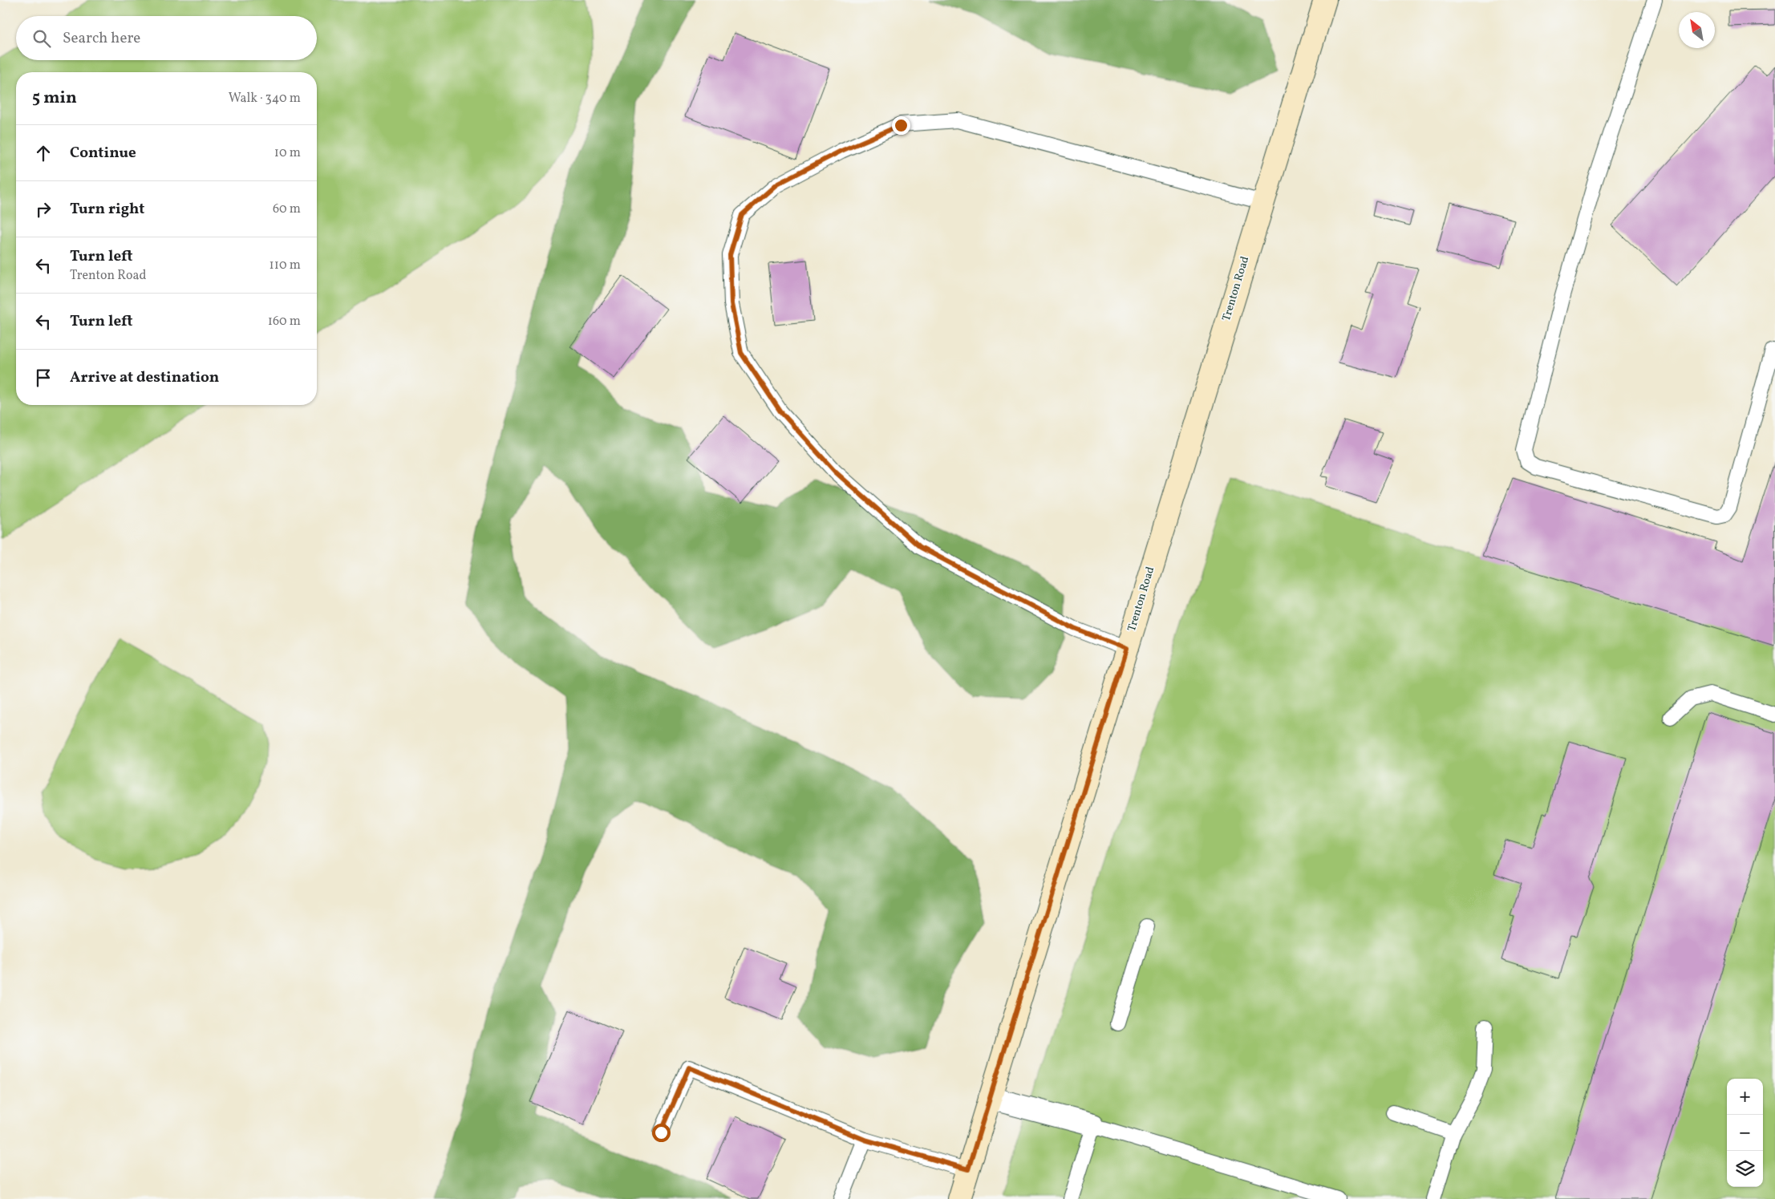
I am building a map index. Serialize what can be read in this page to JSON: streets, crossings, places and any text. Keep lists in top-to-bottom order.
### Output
{
  "streets": {
    "main road": ["Trenton Road"]
  },
  "north": "top left",
  "page": {
    "search": "Search here",
    "heading": ["5 min", "Walk · 340 m"],
    "list": [
      ["Continue", "10 m"],
      ["Turn right", "60 m"],
      ["Turn left", "Trenton Road", "110 m"],
      ["Turn left", "160 m"],
      "Arrive at destination"
    ],
    "map_buttons": ["+", "−"]
  }
}
